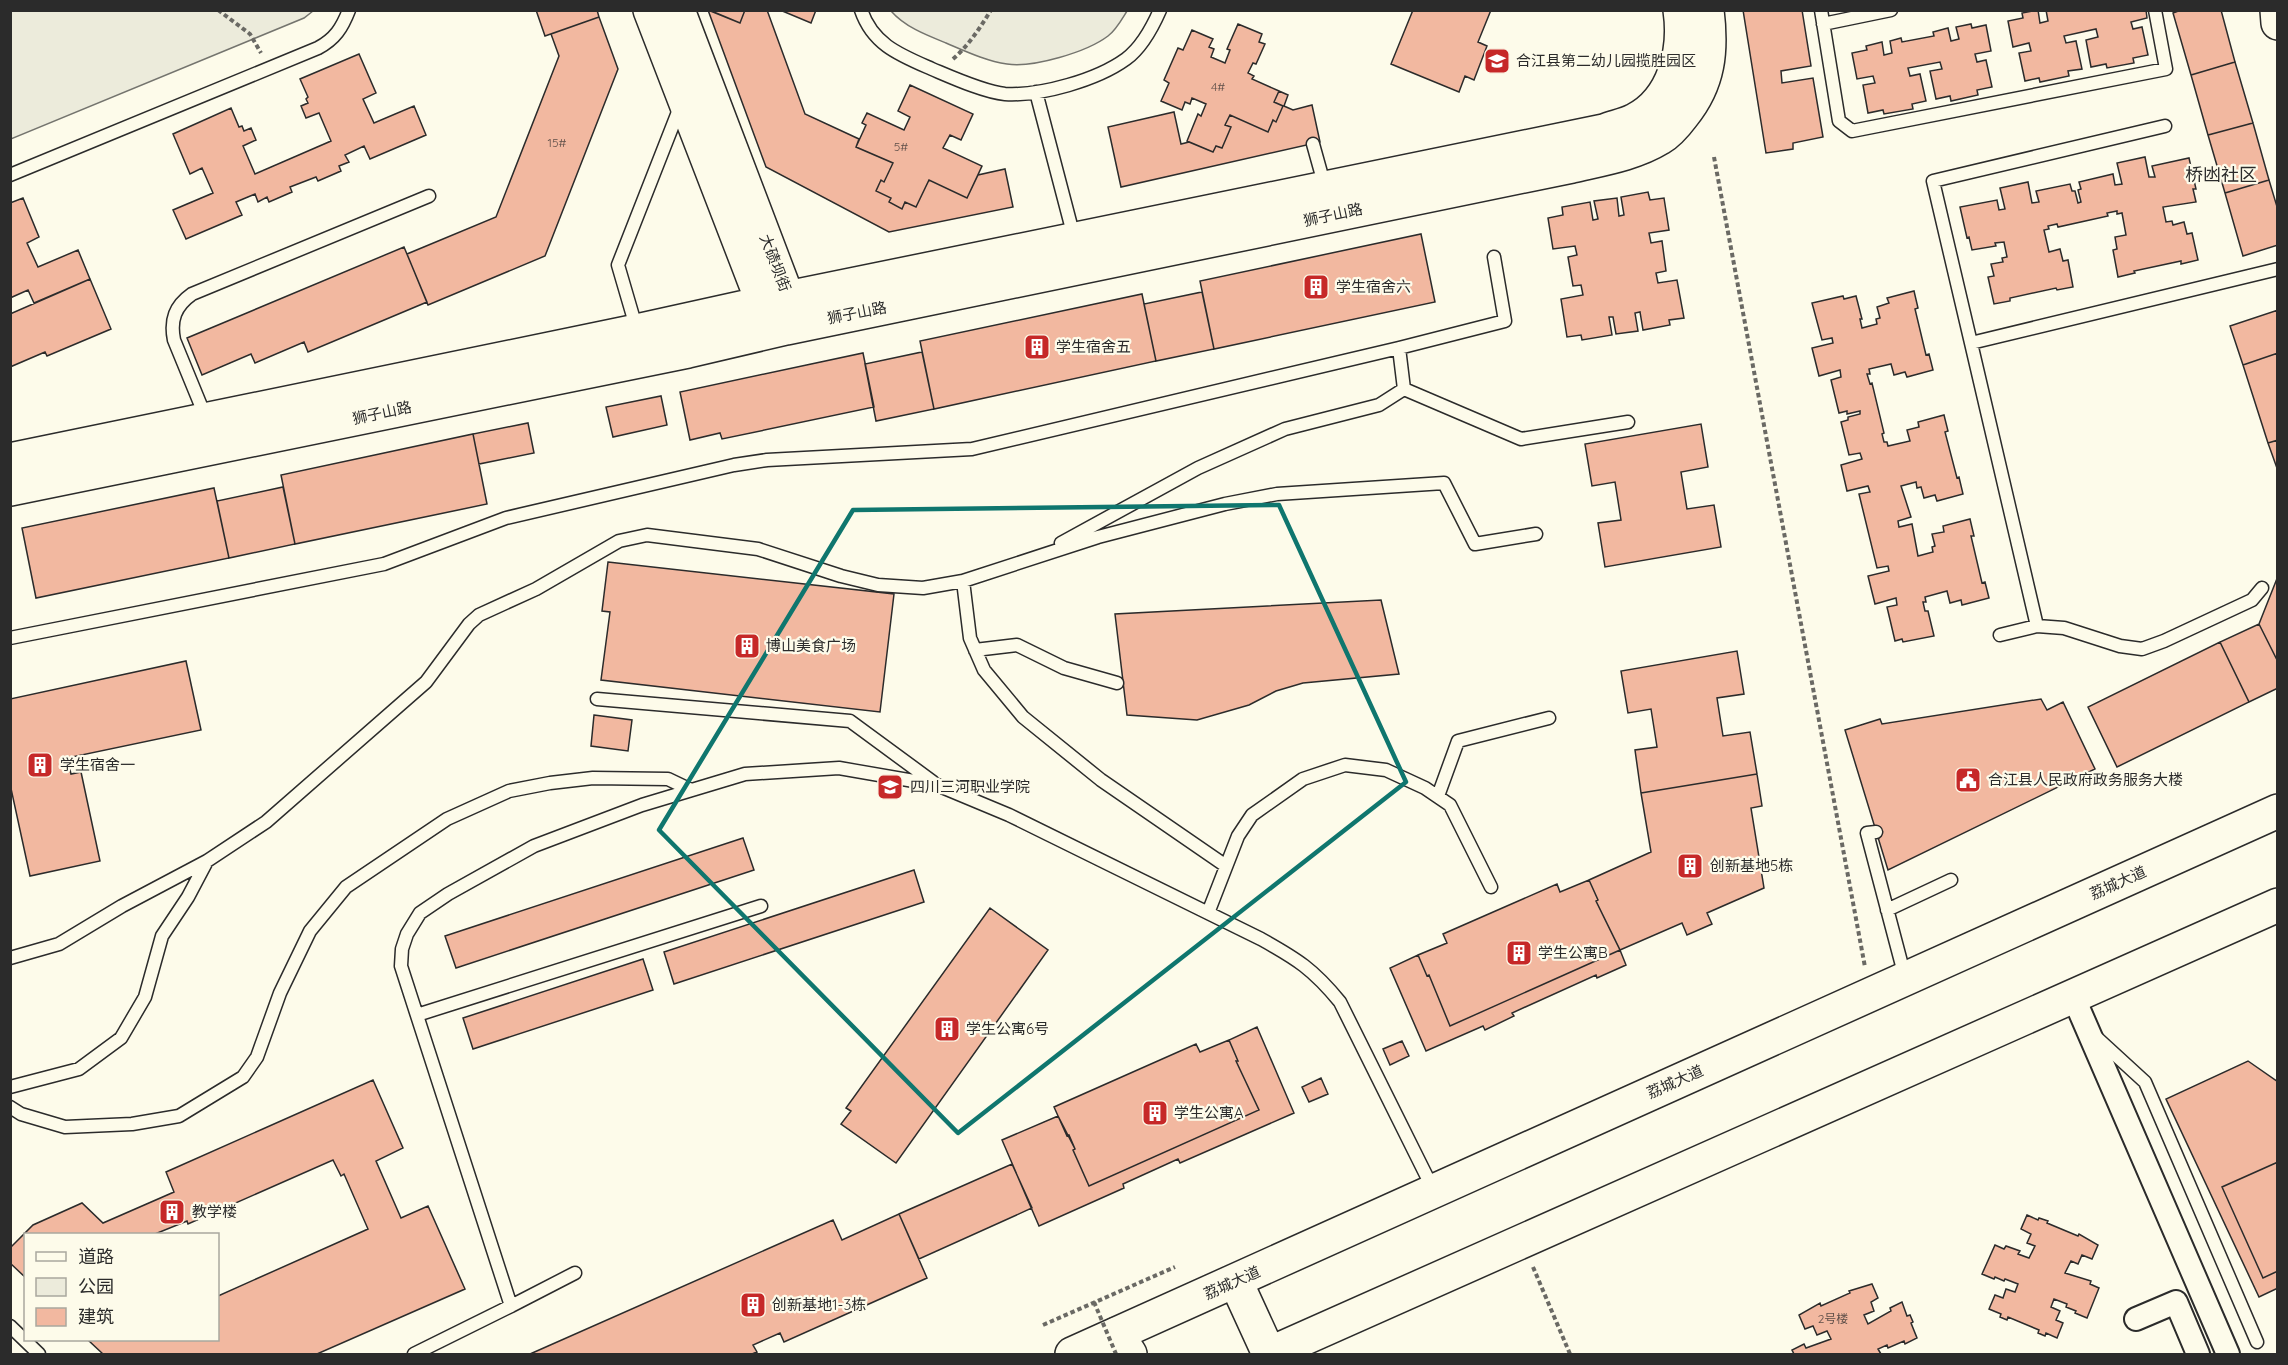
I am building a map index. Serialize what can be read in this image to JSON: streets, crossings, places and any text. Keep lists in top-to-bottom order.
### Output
{
  "streets": {
    "street": ["狮子山路", "大碛坝街", "荔城大道"]
  },
  "crossings": [
    ["狮子山路", "大碛坝街"]
  ],
  "districts": ["桥凼社区"],
  "places": {
    "school or university": ["合江县第二幼儿园揽胜园区", "四川三河职业学院"],
    "building": [
      "学生宿舍六",
      "学生宿舍五",
      "博山美食广场",
      "学生宿舍一",
      "创新基地5栋",
      "学生公寓B",
      "学生公寓6号",
      "学生公寓A",
      "教学楼",
      "创新基地1-3栋"
    ],
    "public building": ["合江县人民政府政务服务大楼"]
  },
  "house_numbers": [
    "4#",
    "15#",
    "5#",
    "2号楼"
  ],
  "legend": ["道路", "公园", "建筑"]
}
